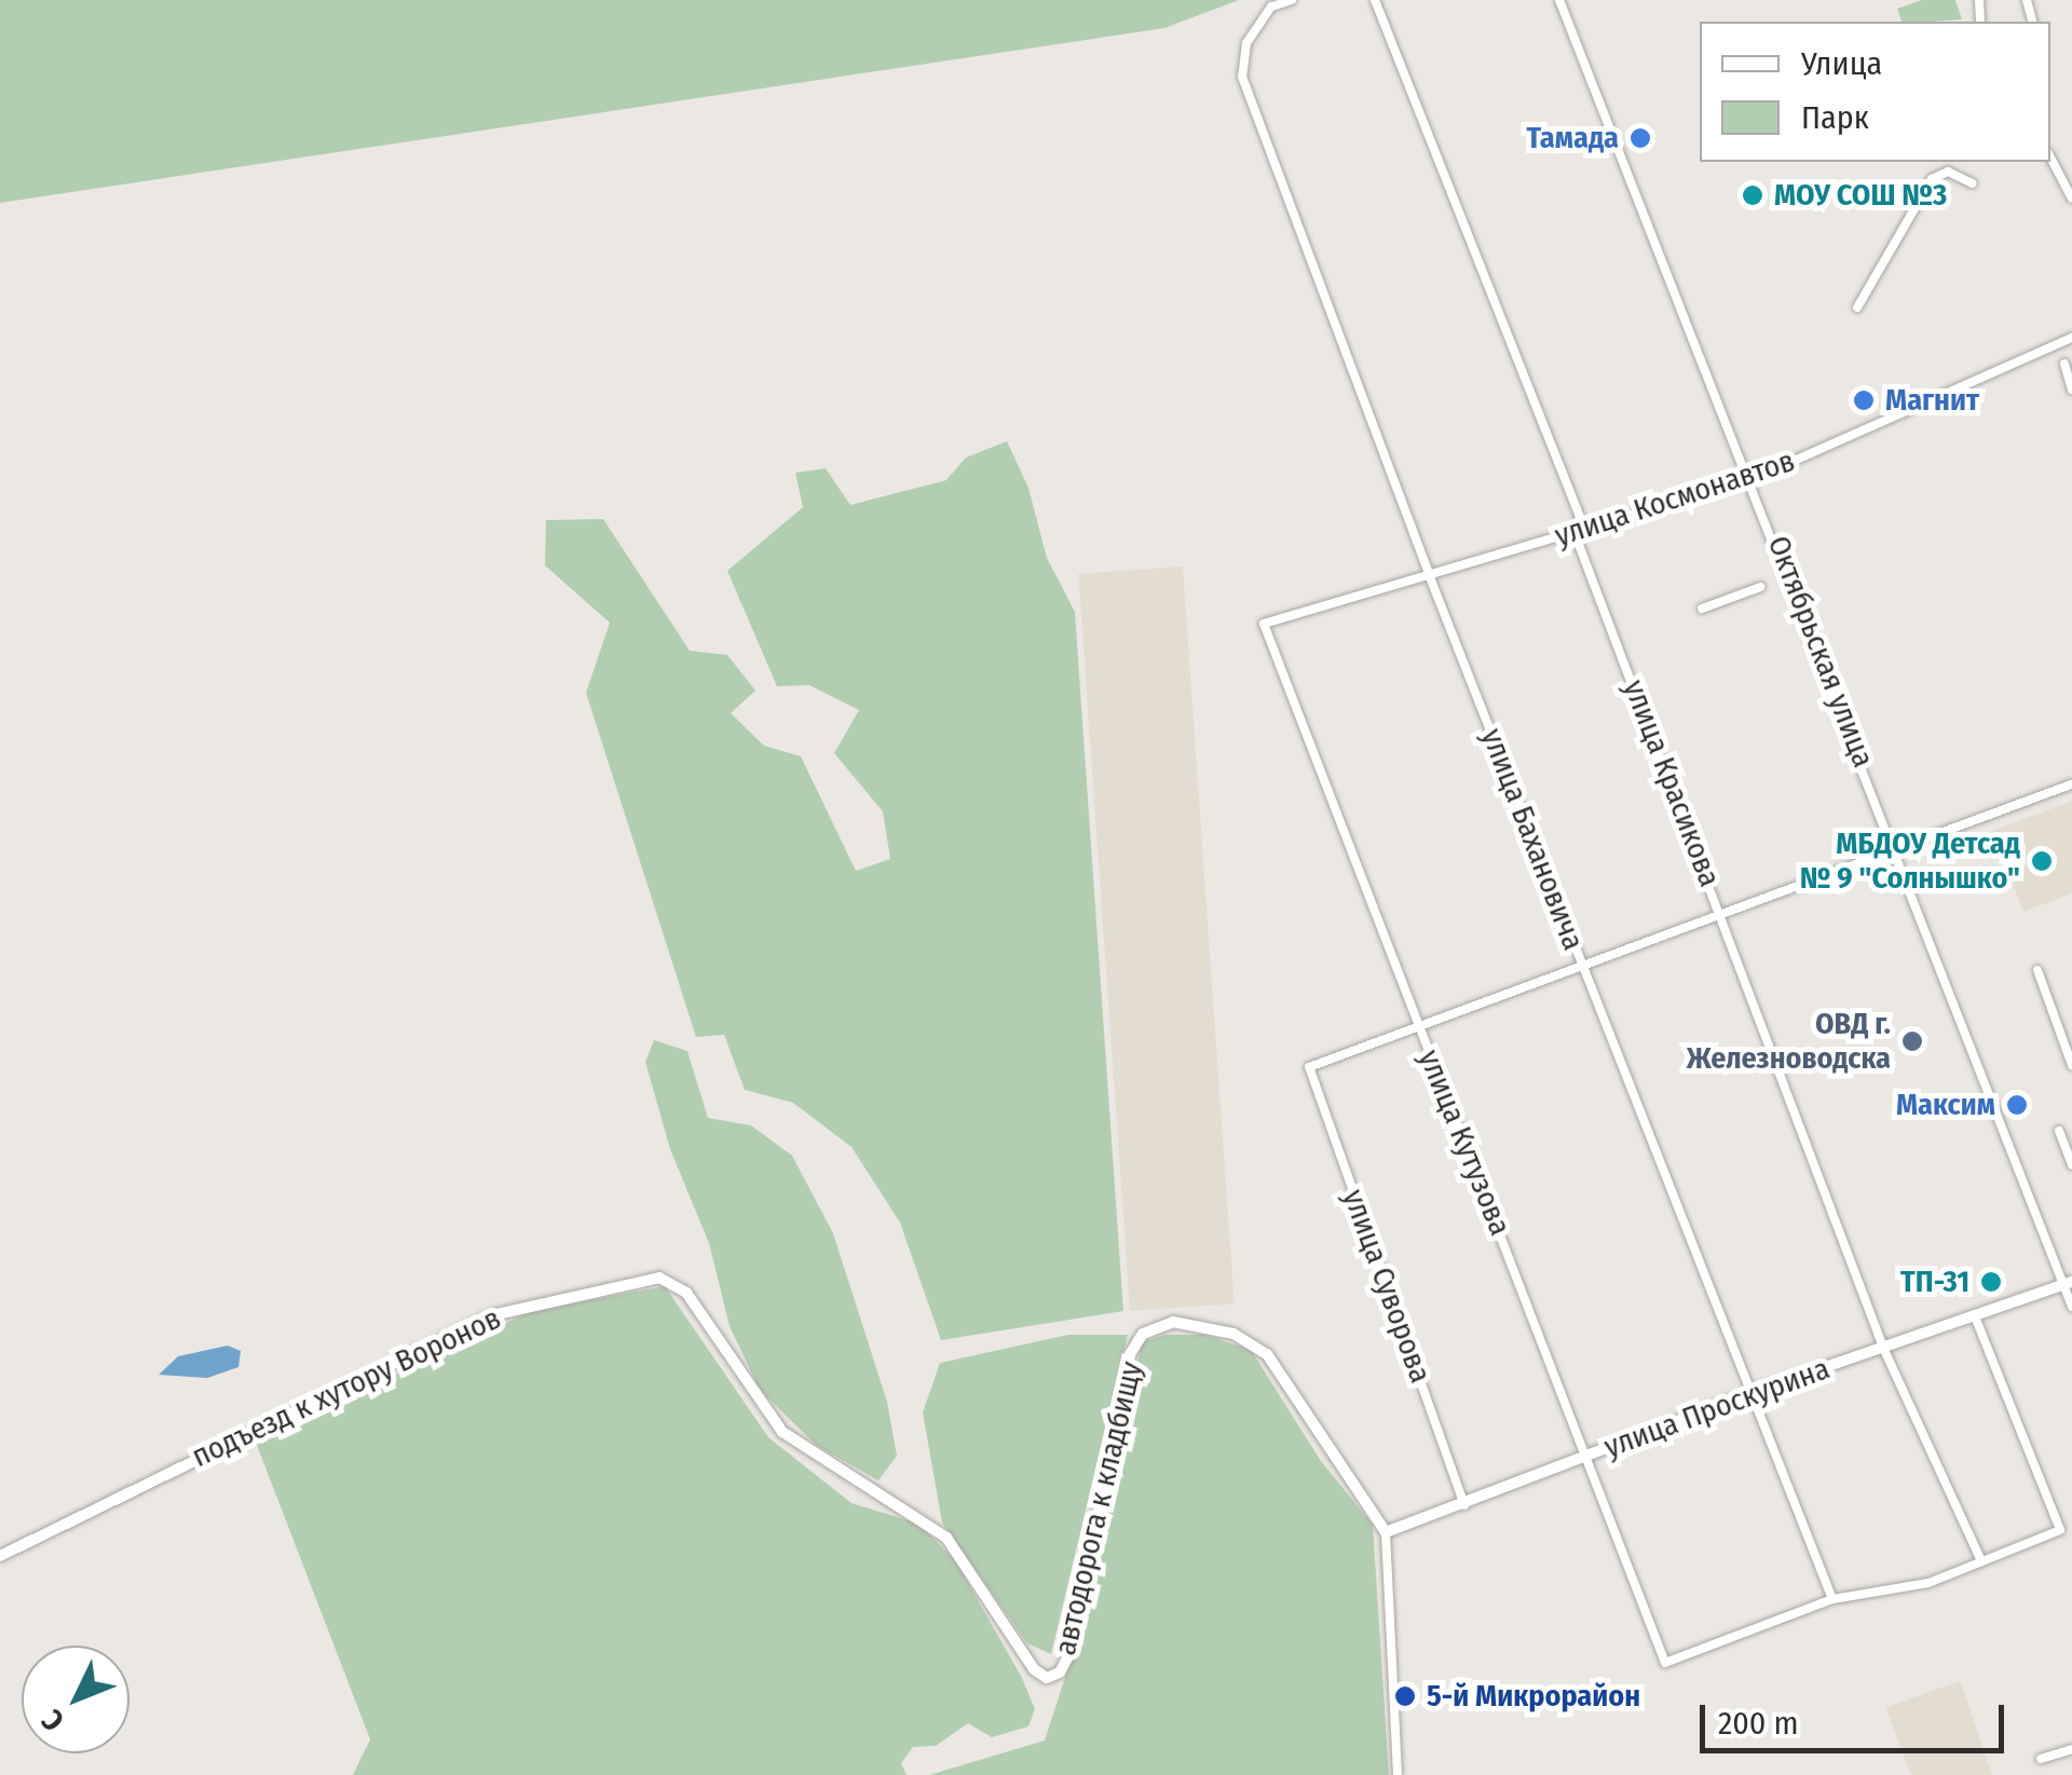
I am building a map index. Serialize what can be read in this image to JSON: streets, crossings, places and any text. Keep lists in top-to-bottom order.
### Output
{
  "streets": {
    "street": [
      "улица Космонавтов",
      "Октябрьская улица",
      "улица Красикова",
      "улица Бахановича",
      "улица Кутузова",
      "улица Суворова",
      "подъезд к хутору Воронов",
      "улица Проскурина",
      "автодорога к кладбищу"
    ]
  },
  "crossings": [
    ["улица Космонавтов", "Октябрьская улица"],
    ["улица Космонавтов", "улица Красикова"],
    ["улица Космонавтов", "улица Бахановича"],
    ["улица Космонавтов", "улица Кутузова"],
    ["Октябрьская улица", "улица Проскурина"],
    ["улица Красикова", "улица Проскурина"],
    ["улица Бахановича", "улица Кутузова"],
    ["улица Бахановича", "улица Проскурина"],
    ["улица Кутузова", "улица Суворова"],
    ["улица Кутузова", "улица Проскурина"],
    ["улица Суворова", "улица Проскурина"],
    ["подъезд к хутору Воронов", "автодорога к кладбищу"],
    ["улица Проскурина", "автодорога к кладбищу"]
  ],
  "places": [
    "Тамада",
    "МОУ СОШ №3",
    "Магнит",
    "МБДОУ Детсад № 9 \"Солнышко\"",
    "ОВД г. Железноводска",
    "Максим",
    "ТП-31",
    "5-й Микрорайон"
  ],
  "legend": ["Улица", "Парк"],
  "scale_bar": "200 m",
  "north": "bottom left"
}
